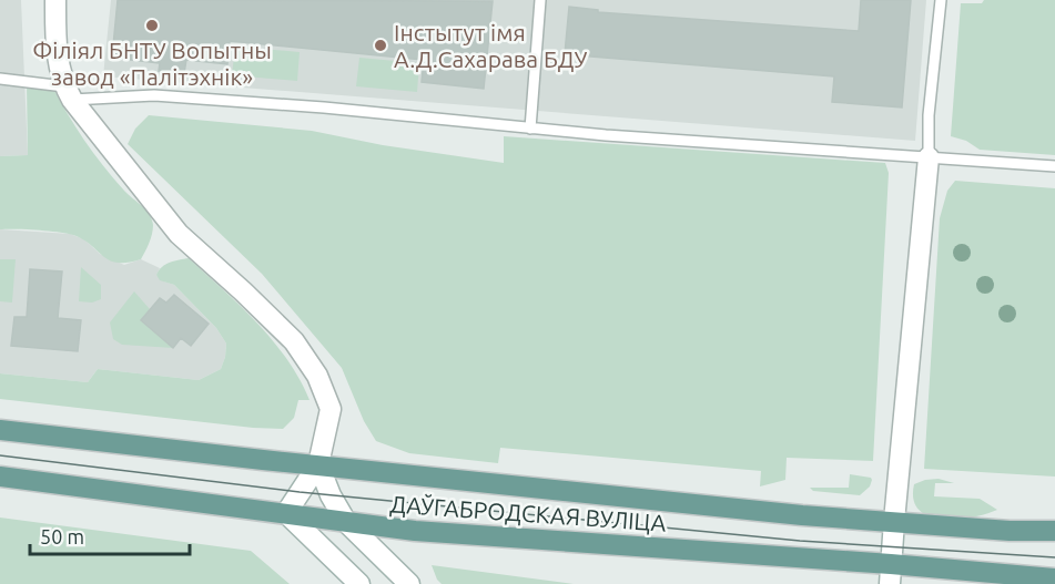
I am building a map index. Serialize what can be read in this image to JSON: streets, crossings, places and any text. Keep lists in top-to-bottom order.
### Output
{
  "streets": {
    "main road": ["ДАЎГАБРОДСКАЯ ВУЛІЦА"]
  },
  "places": ["Філіял БНТУ Вопытны завод «Палітэхнік»", "Інстытут імя А.Д.Сахарава БДУ"],
  "scale_bar": "50 m"
}
